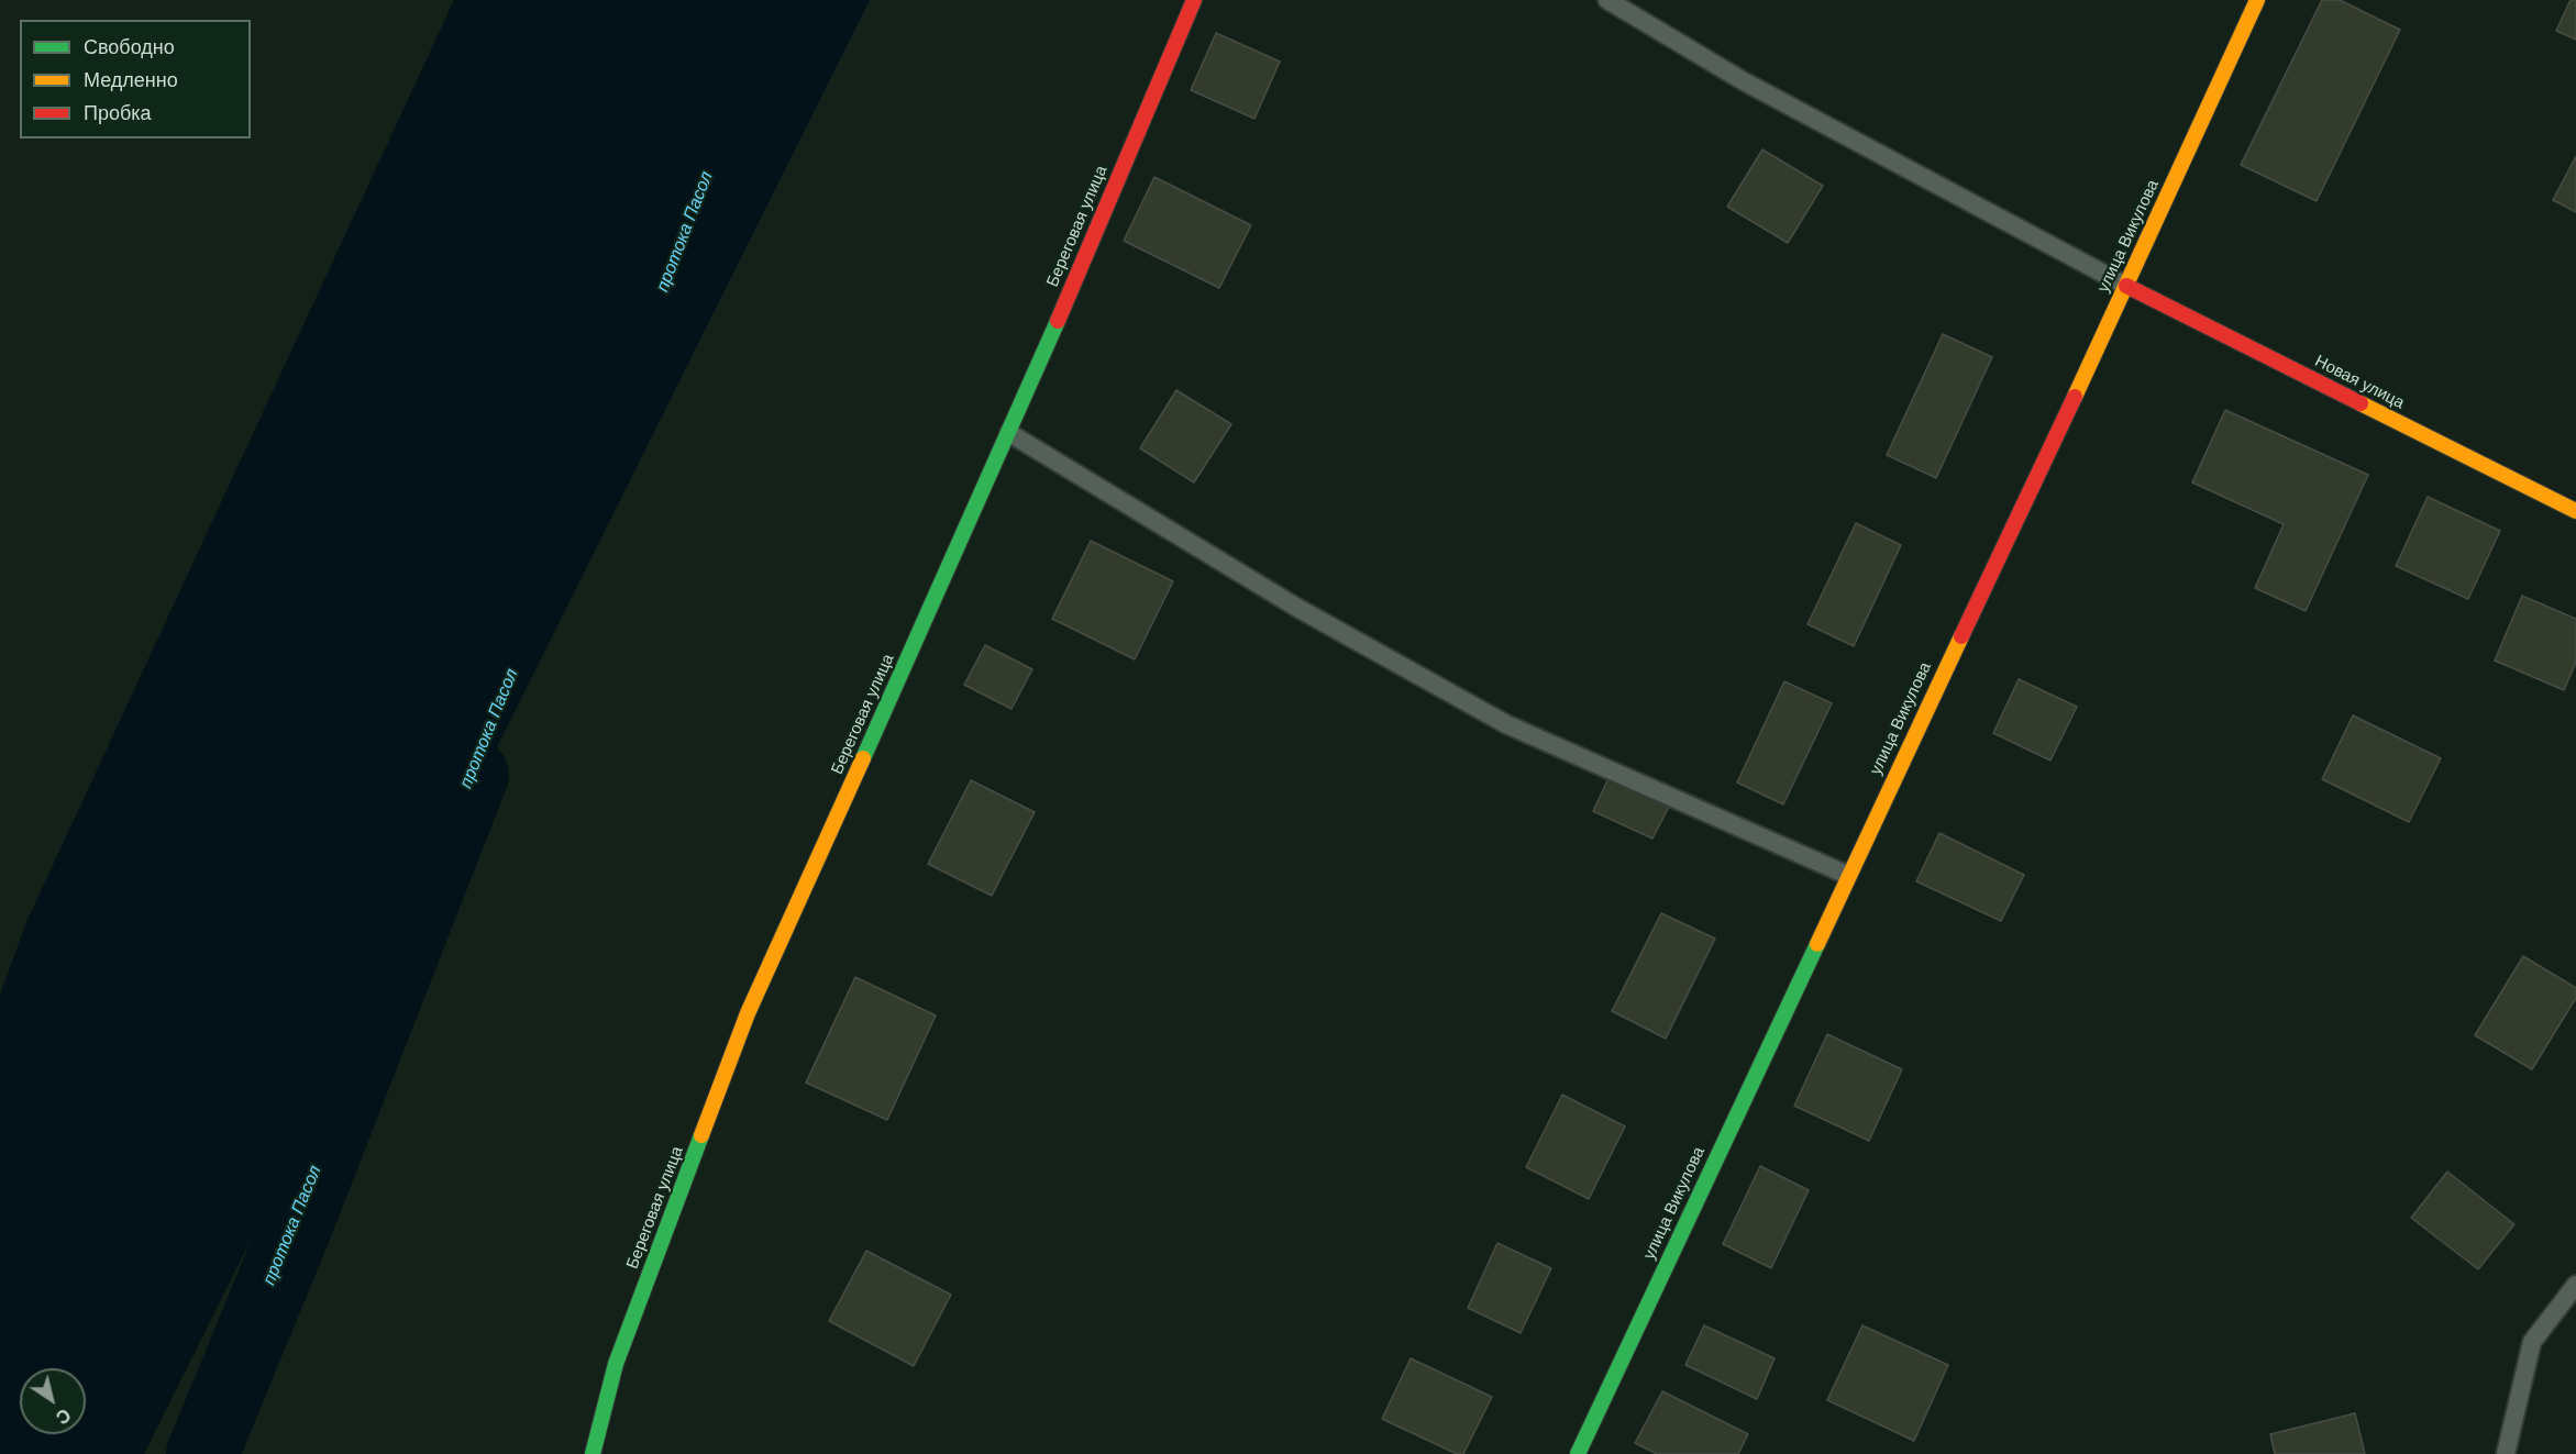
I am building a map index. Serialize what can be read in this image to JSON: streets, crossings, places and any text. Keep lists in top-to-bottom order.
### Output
{
  "streets": {
    "street": ["Береговая улица", "улица Викулова", "Новая улица"]
  },
  "crossings": [
    ["улица Викулова", "Новая улица"]
  ],
  "water": ["протока Пасол"],
  "legend": ["Свободно", "Медленно", "Пробка"],
  "north": "bottom right"
}
